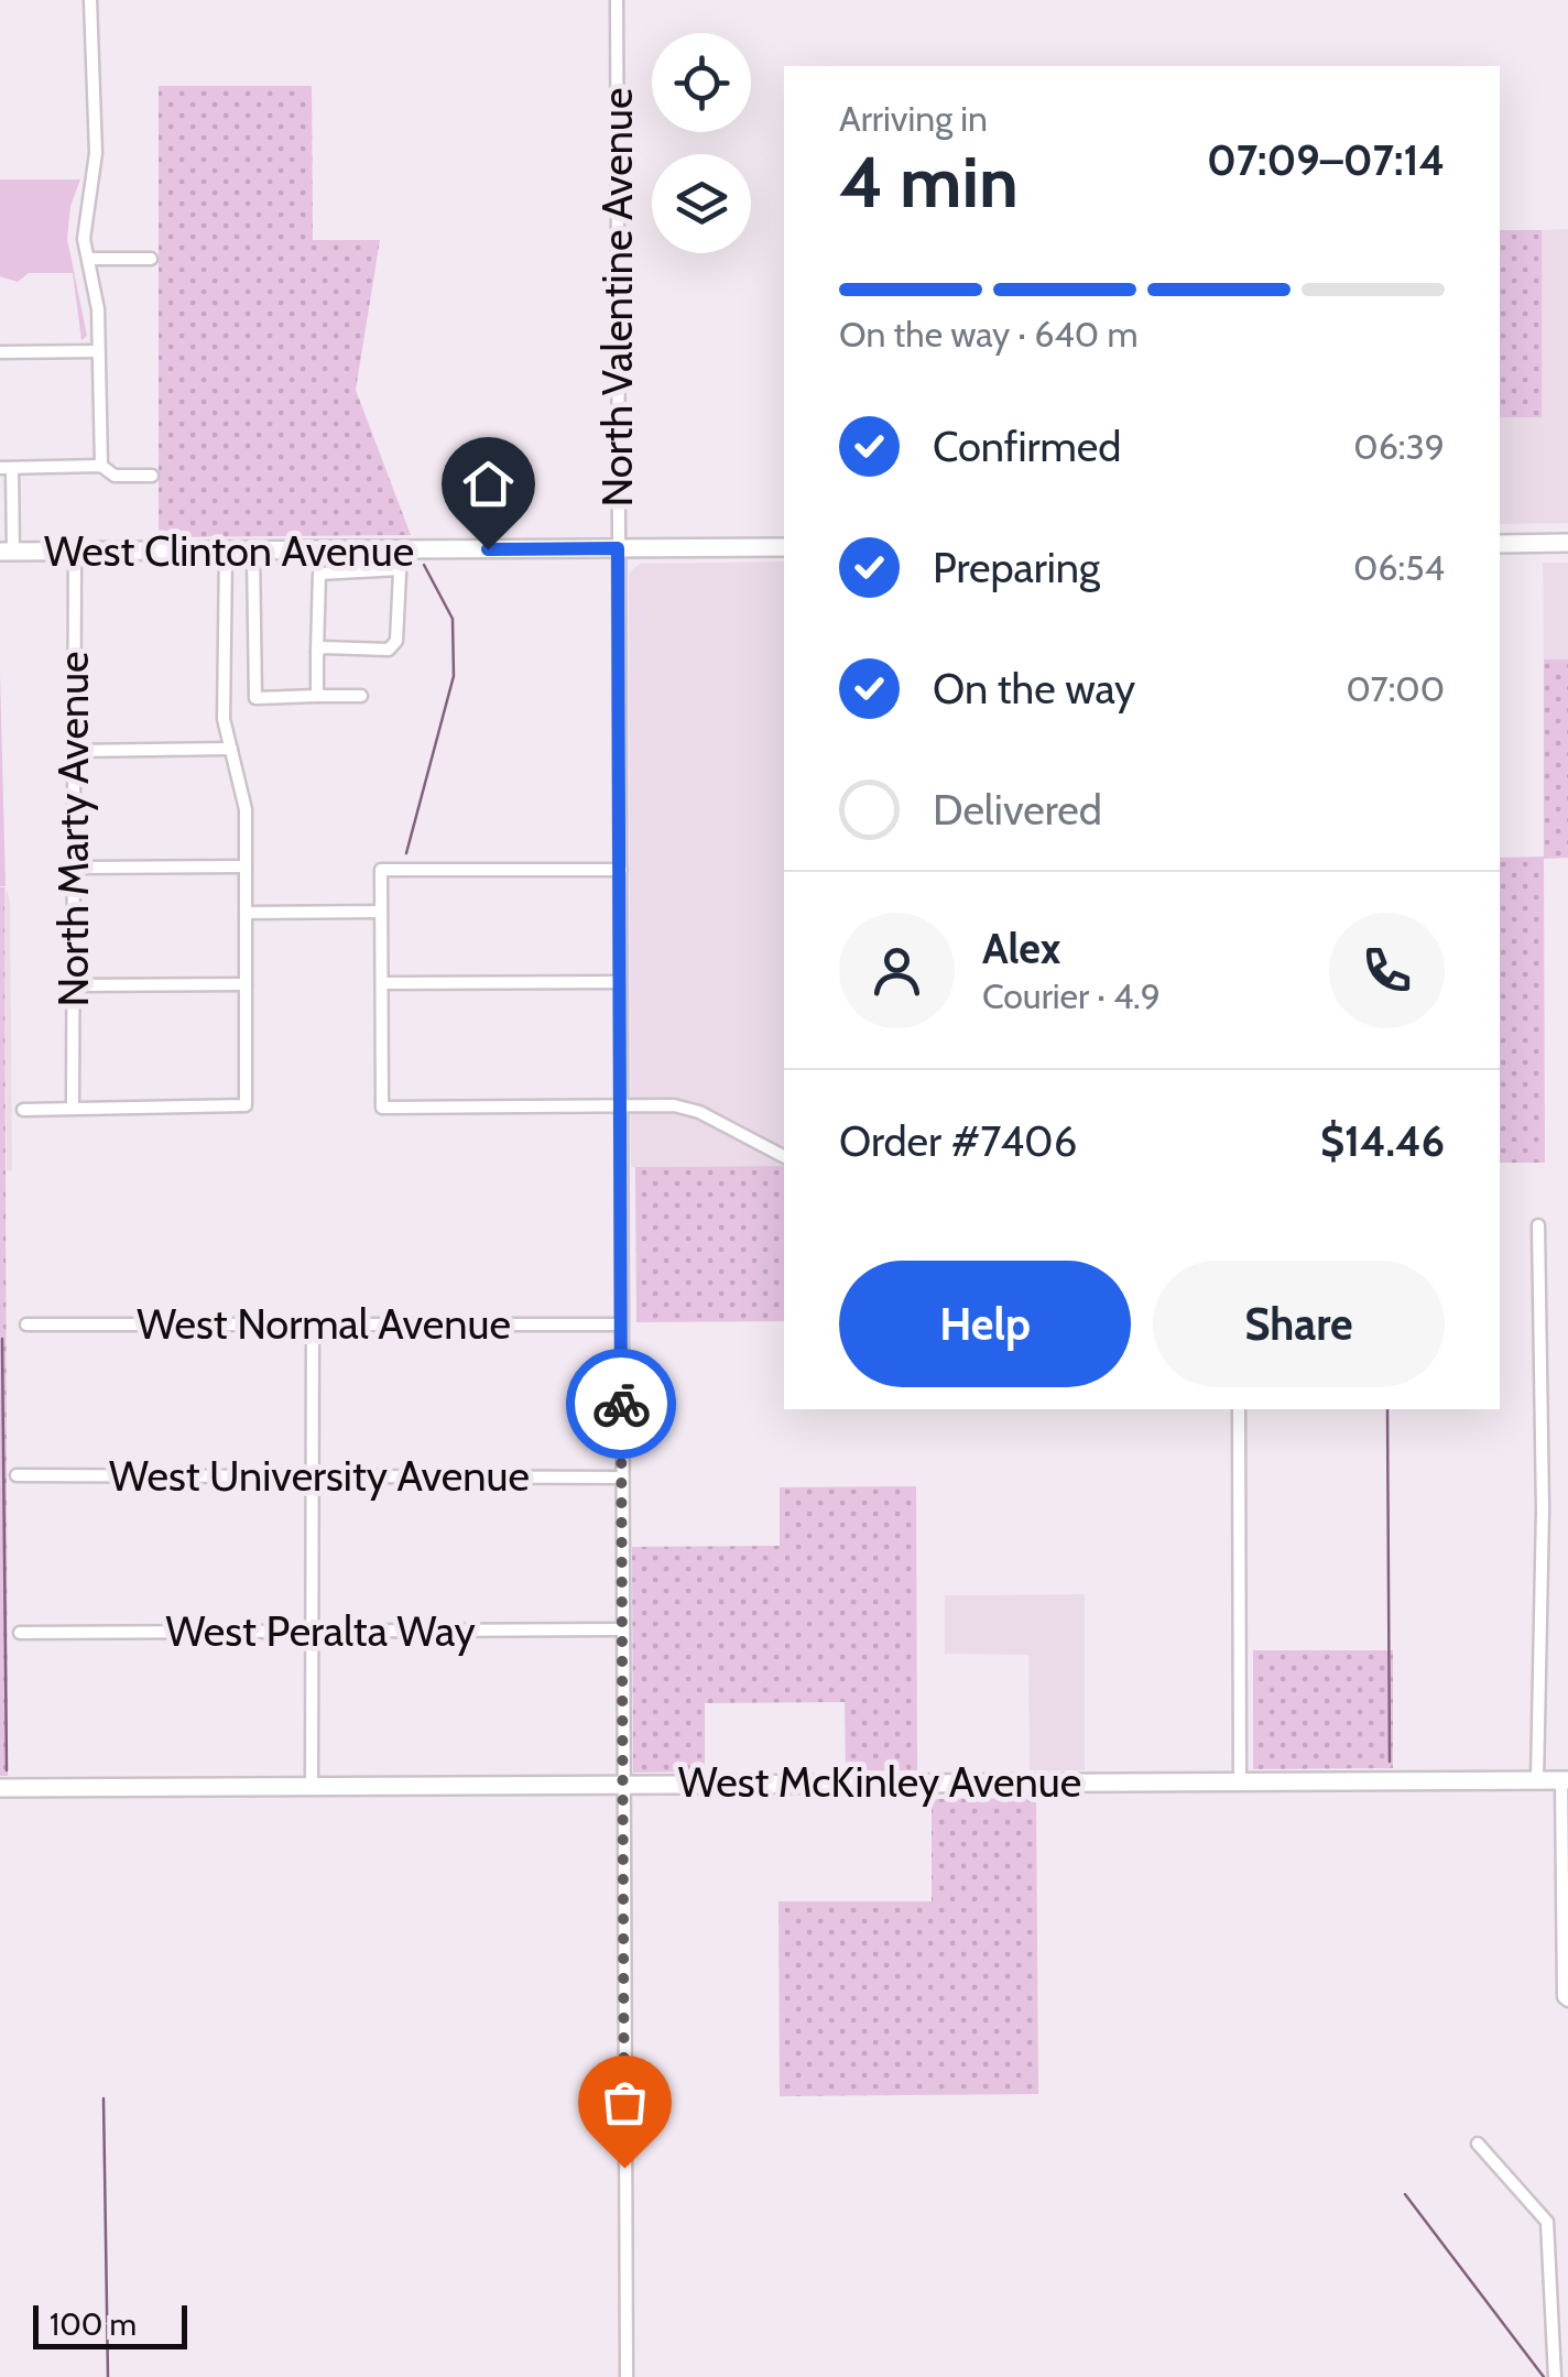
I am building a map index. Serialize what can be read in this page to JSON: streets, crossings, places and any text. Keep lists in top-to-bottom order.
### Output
{
  "streets": {
    "main road": ["West Clinton Avenue", "West McKinley Avenue"],
    "street": [
      "North Valentine Avenue",
      "North Marty Avenue",
      "West Normal Avenue",
      "West University Avenue",
      "West Peralta Way"
    ]
  },
  "crossings": [
    ["North Valentine Avenue", "West Clinton Avenue"],
    ["North Valentine Avenue", "West Normal Avenue"],
    ["North Valentine Avenue", "West University Avenue"],
    ["North Valentine Avenue", "West Peralta Way"],
    ["North Valentine Avenue", "West McKinley Avenue"],
    ["West Clinton Avenue", "North Marty Avenue"]
  ],
  "scale_bar": "100 m",
  "page": {
    "heading": ["4 min", "Arriving in", "07:09–07:14"],
    "panel": [
      "Alex",
      "Courier · 4.9",
      "Order #7406",
      "$14.46"
    ],
    "bar": "On the way · 640 m",
    "list": [
      ["Confirmed", "06:39"],
      ["Preparing", "06:54"],
      ["On the way", "07:00"],
      "Delivered"
    ],
    "buttons": ["Help", "Share"],
    "scale": "100 m"
  }
}
